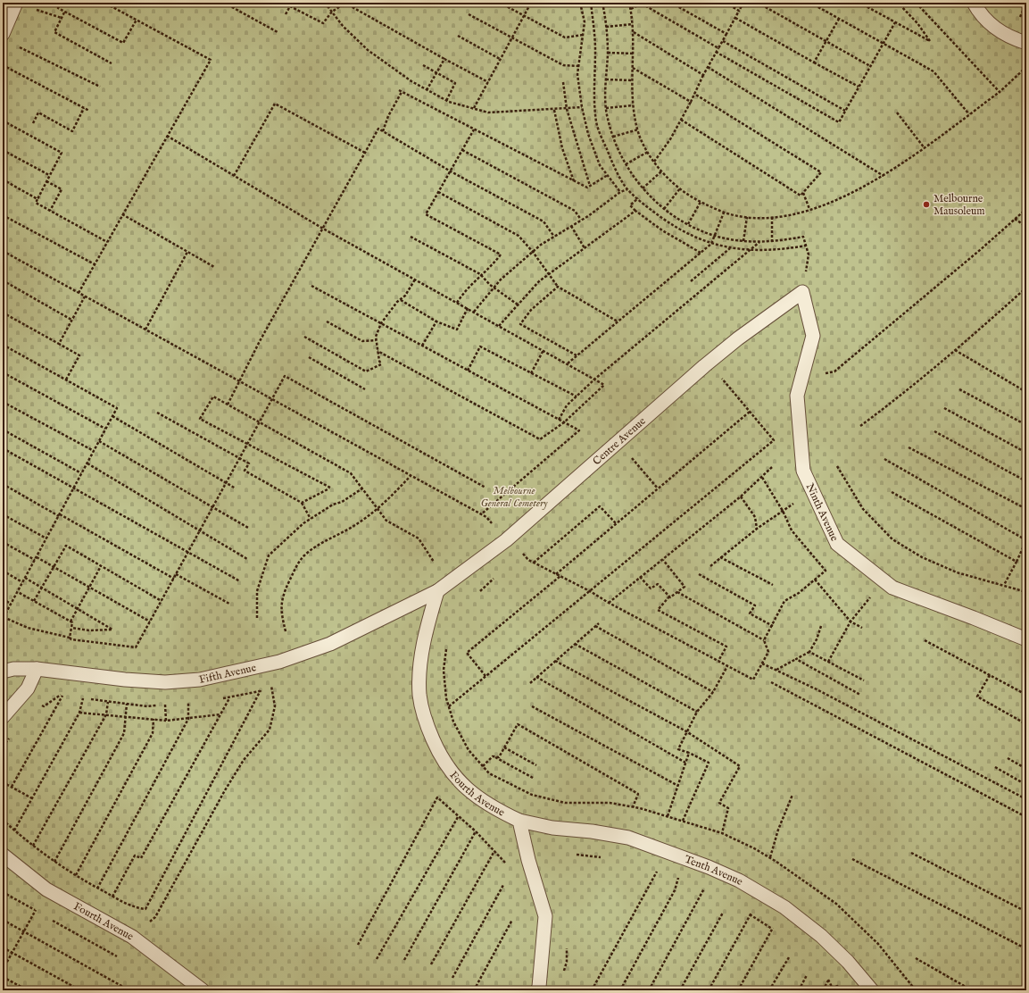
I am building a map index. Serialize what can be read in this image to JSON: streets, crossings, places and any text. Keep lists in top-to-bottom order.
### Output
{
  "streets": {
    "lane": [
      "Centre Avenue",
      "Ninth Avenue",
      "Fifth Avenue",
      "Fourth Avenue",
      "Tenth Avenue"
    ]
  },
  "crossings": [
    ["Centre Avenue", "Ninth Avenue"],
    ["Centre Avenue", "Fifth Avenue"],
    ["Centre Avenue", "Fourth Avenue"],
    ["Fifth Avenue", "Fourth Avenue"],
    ["Fourth Avenue", "Tenth Avenue"]
  ],
  "parks": ["Melbourne General Cemetery"],
  "places": ["Melbourne Mausoleum"]
}
